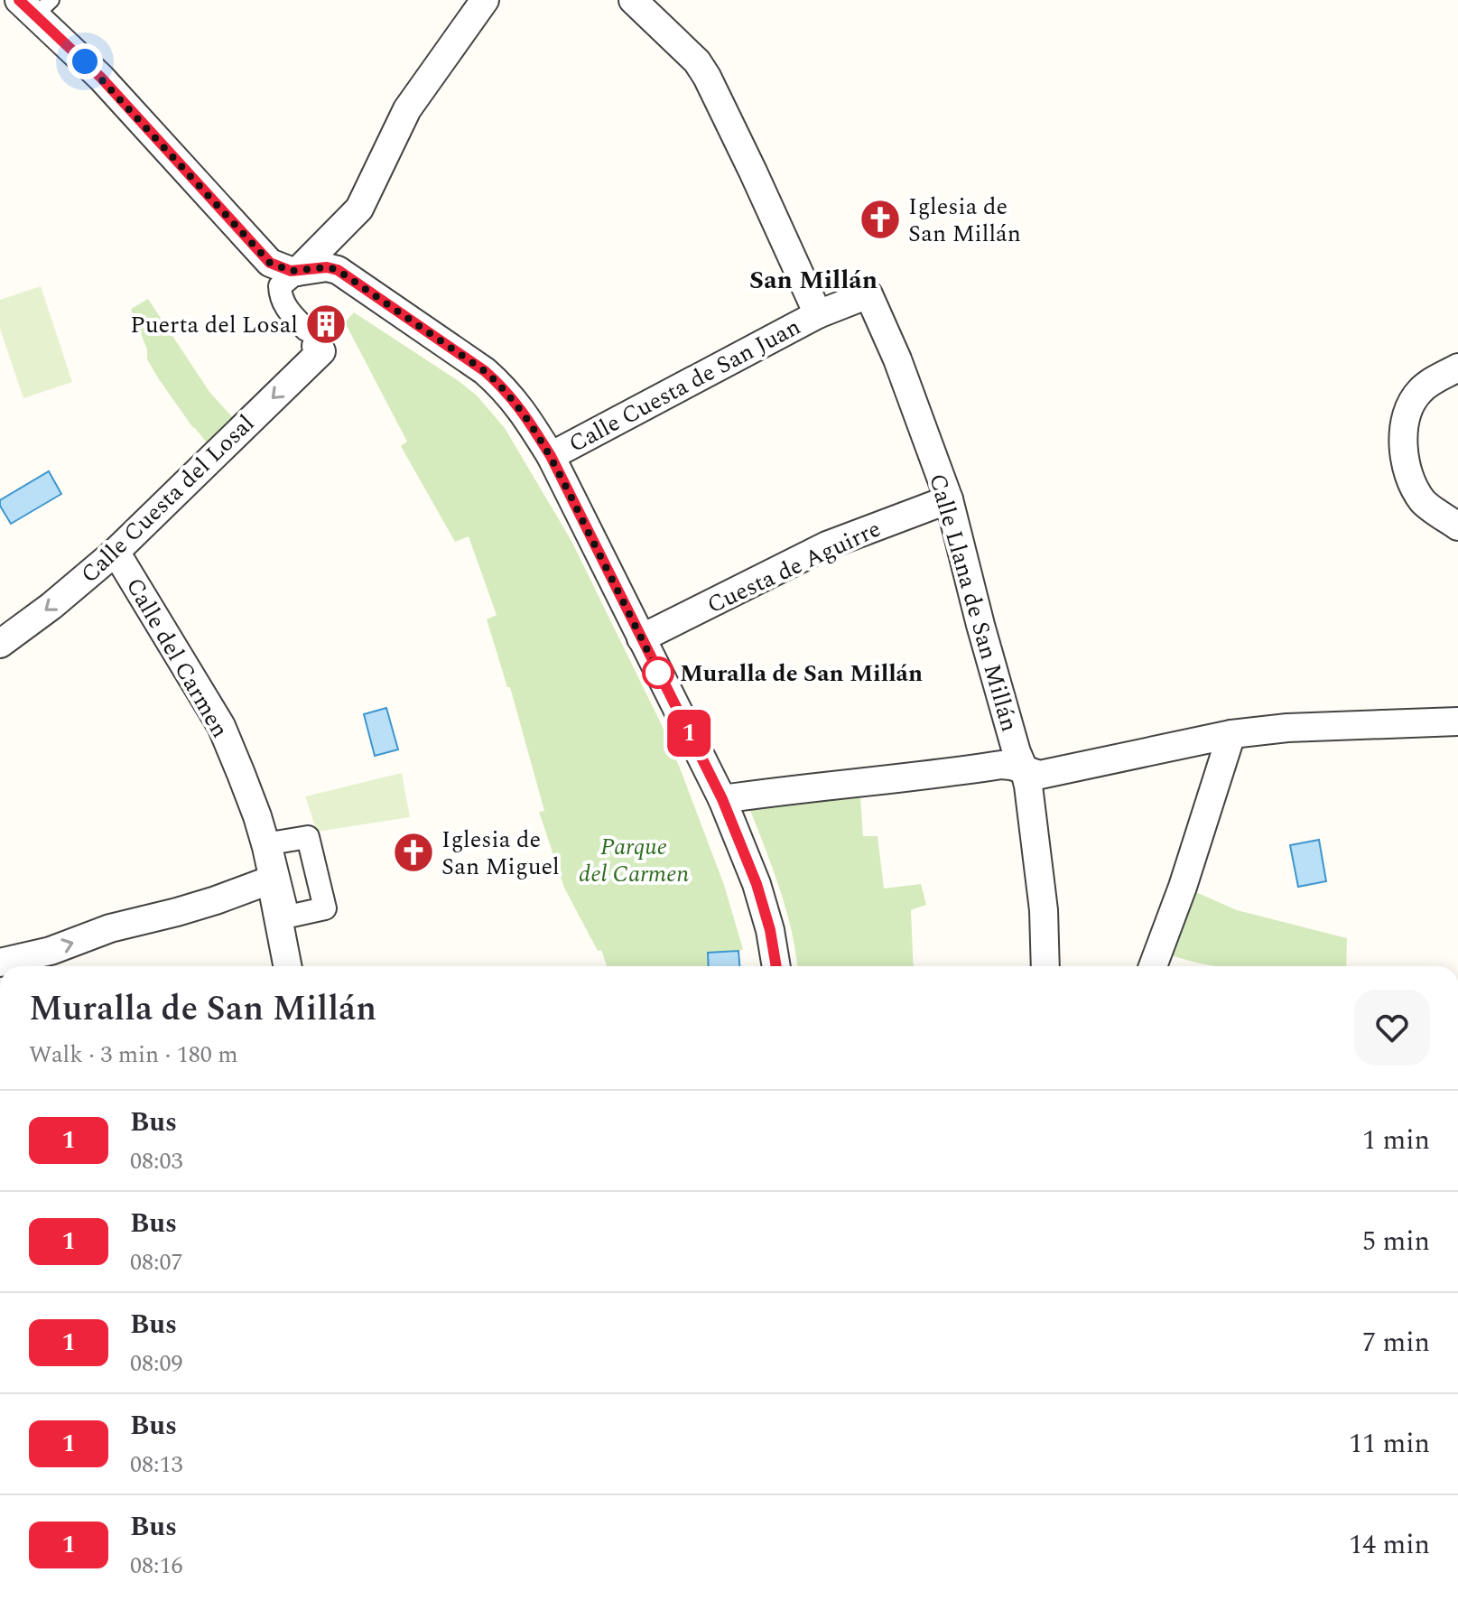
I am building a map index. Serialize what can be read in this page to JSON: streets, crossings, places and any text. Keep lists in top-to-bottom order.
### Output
{
  "streets": {
    "street": [
      "Calle Cuesta de San Juan",
      "Calle Cuesta del Losal",
      "Cuesta de Aguirre",
      "Calle Llana de San Millán",
      "Calle del Carmen"
    ]
  },
  "crossings": [
    ["Calle Cuesta de San Juan", "Calle Llana de San Millán"],
    ["Calle Cuesta del Losal", "Calle del Carmen"],
    ["Cuesta de Aguirre", "Calle Llana de San Millán"]
  ],
  "one_way": ["Calle Cuesta del Losal"],
  "districts": ["San Millán"],
  "parks": ["Parque del Carmen"],
  "places": {
    "church": ["Iglesia de San Millán", "Iglesia de San Miguel"],
    "building": ["Puerta del Losal"],
    "other": ["Muralla de San Millán"]
  },
  "lines": ["bus line 1"],
  "page": {
    "on_map": "1",
    "heading": ["Muralla de San Millán", "Walk · 3 min · 180 m"],
    "list": [
      {
        "mark": "1",
        "name": "Bus",
        "note": "08:03",
        "value": "1 min"
      },
      {
        "mark": "1",
        "name": "Bus",
        "note": "08:07",
        "value": "5 min"
      },
      {
        "mark": "1",
        "name": "Bus",
        "note": "08:09",
        "value": "7 min"
      },
      {
        "mark": "1",
        "name": "Bus",
        "note": "08:13",
        "value": "11 min"
      },
      {
        "mark": "1",
        "name": "Bus",
        "note": "08:16",
        "value": "14 min"
      }
    ]
  }
}
